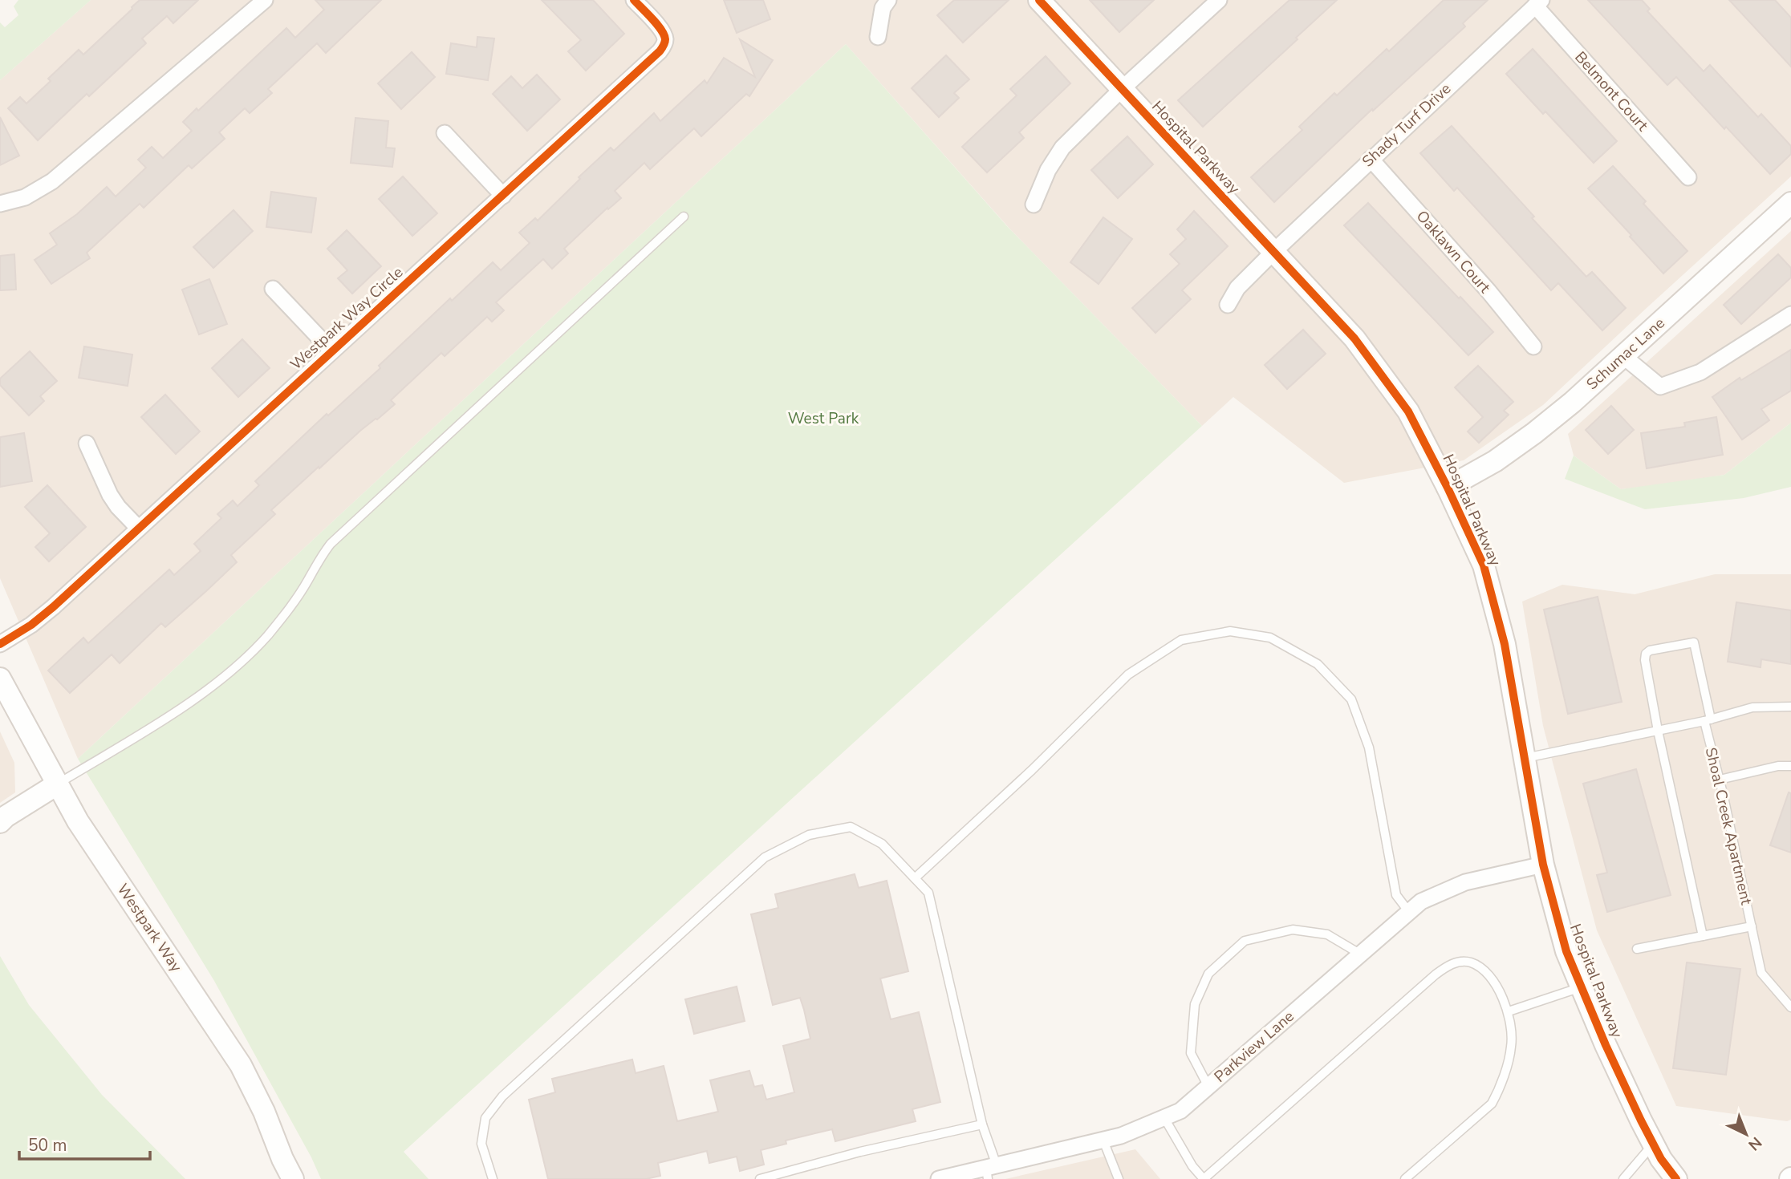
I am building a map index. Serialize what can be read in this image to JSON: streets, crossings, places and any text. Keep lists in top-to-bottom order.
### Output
{
  "streets": {
    "street": [
      "Belmont Court",
      "Shady Turf Drive",
      "Hospital Parkway",
      "Oaklawn Court",
      "Westpark Way Circle",
      "Schumac Lane",
      "Westpark Way",
      "Parkview Lane"
    ],
    "lane": ["Shoal Creek Apartment"]
  },
  "crossings": [
    ["Belmont Court", "Shady Turf Drive"],
    ["Shady Turf Drive", "Hospital Parkway"],
    ["Shady Turf Drive", "Oaklawn Court"],
    ["Hospital Parkway", "Schumac Lane"],
    ["Hospital Parkway", "Parkview Lane"]
  ],
  "parks": ["West Park"],
  "scale_bar": "50 m",
  "north": "bottom right"
}
